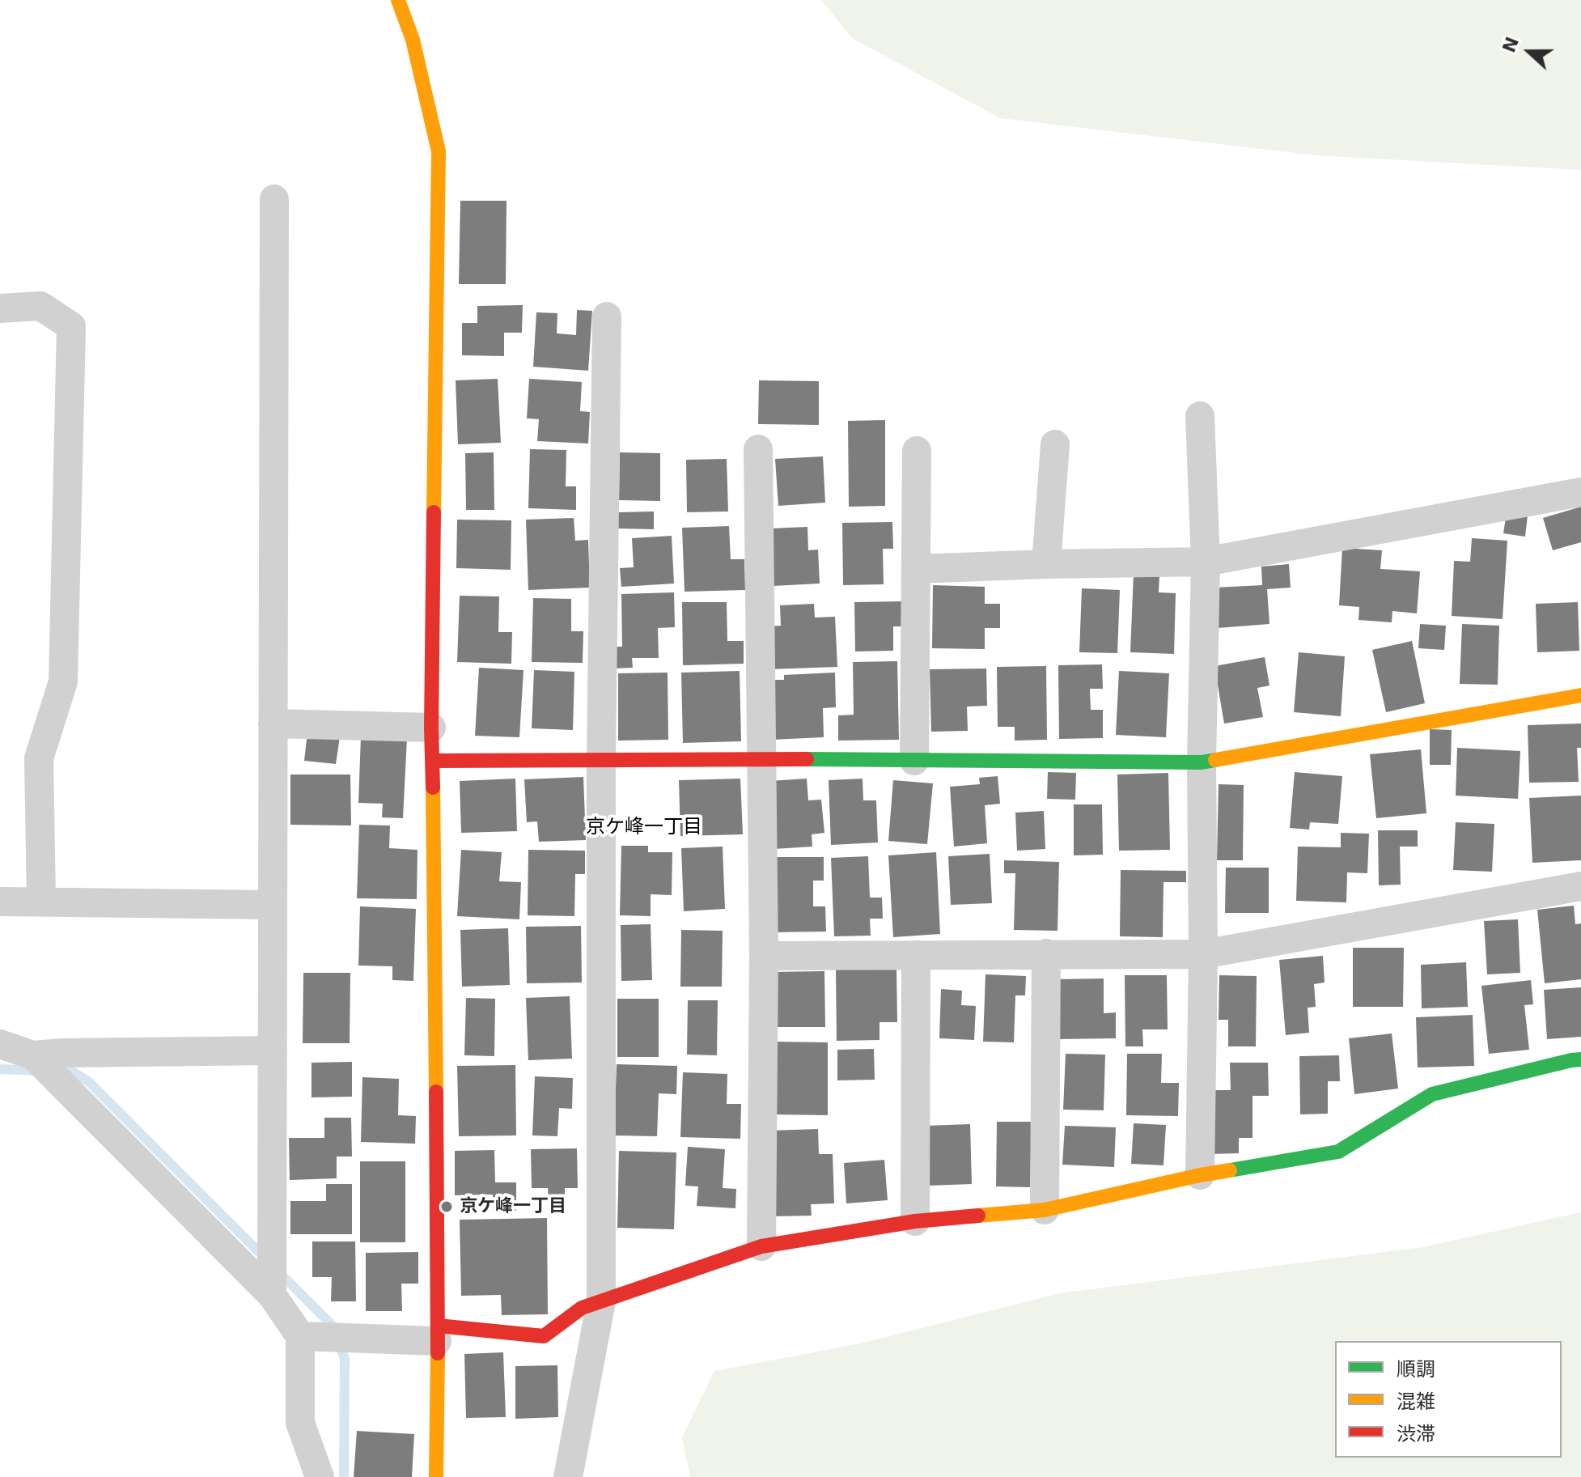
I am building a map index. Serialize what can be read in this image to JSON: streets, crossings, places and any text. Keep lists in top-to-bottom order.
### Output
{
  "districts": ["京ケ峰一丁目"],
  "places": ["京ケ峰一丁目"],
  "legend": ["順調", "混雑", "渋滞"],
  "north": "left"
}
